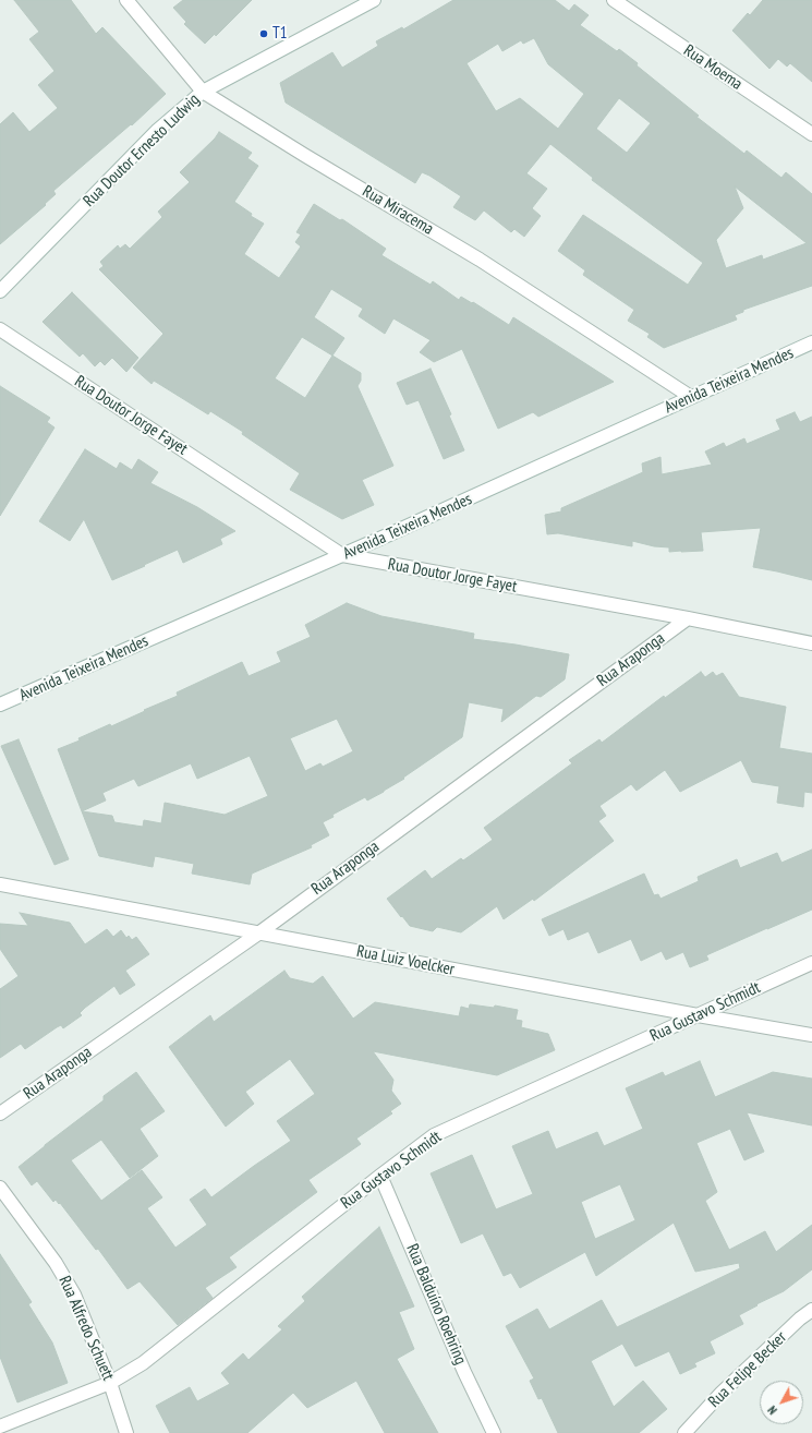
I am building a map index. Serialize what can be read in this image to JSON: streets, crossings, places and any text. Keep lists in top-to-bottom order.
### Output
{
  "streets": {
    "street": [
      "Rua Moema",
      "Rua Doutor Ernesto Ludwig",
      "Rua Miracema",
      "Avenida Teixeira Mendes",
      "Rua Doutor Jorge Fayet",
      "Rua Araponga",
      "Rua Luiz Voelcker",
      "Rua Gustavo Schmidt",
      "Rua Balduíno Roehring",
      "Rua Alfredo Schuett",
      "Rua Felipe Becker"
    ]
  },
  "crossings": [
    ["Rua Doutor Ernesto Ludwig", "Rua Miracema"],
    ["Rua Miracema", "Avenida Teixeira Mendes"],
    ["Avenida Teixeira Mendes", "Rua Doutor Jorge Fayet"],
    ["Rua Doutor Jorge Fayet", "Rua Araponga"],
    ["Rua Araponga", "Rua Luiz Voelcker"],
    ["Rua Luiz Voelcker", "Rua Gustavo Schmidt"],
    ["Rua Gustavo Schmidt", "Rua Balduíno Roehring"],
    ["Rua Gustavo Schmidt", "Rua Alfredo Schuett"]
  ],
  "places": ["T1"],
  "north": "bottom left"
}
